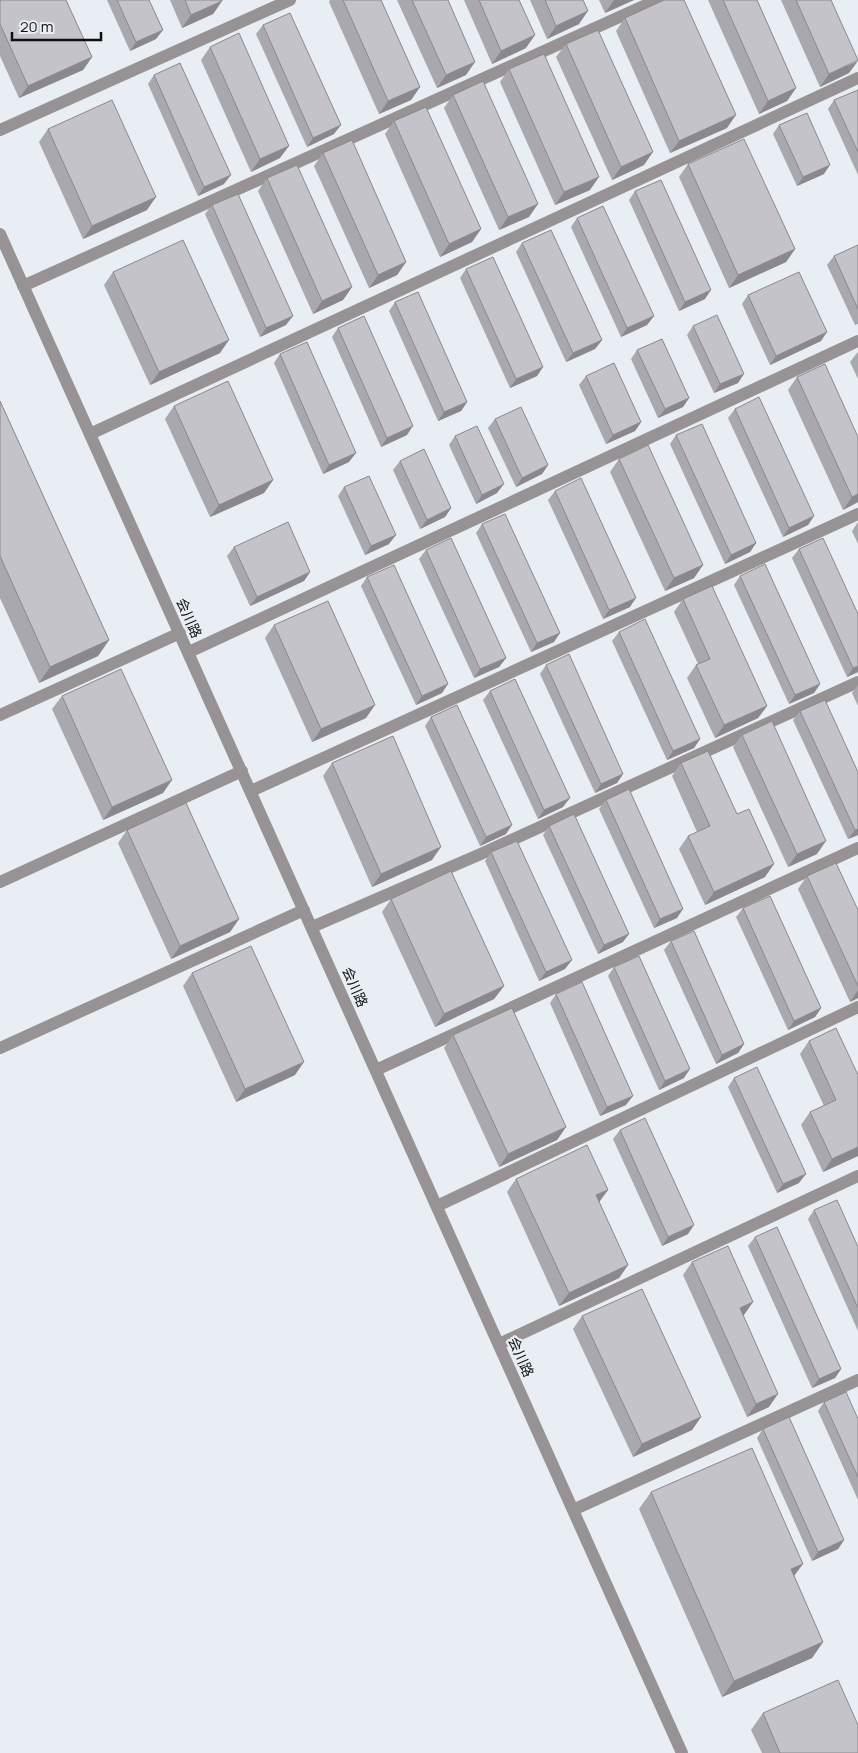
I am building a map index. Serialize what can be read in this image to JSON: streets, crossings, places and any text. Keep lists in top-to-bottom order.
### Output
{
  "streets": {
    "street": ["会川路"]
  },
  "scale_bar": "20 m"
}
